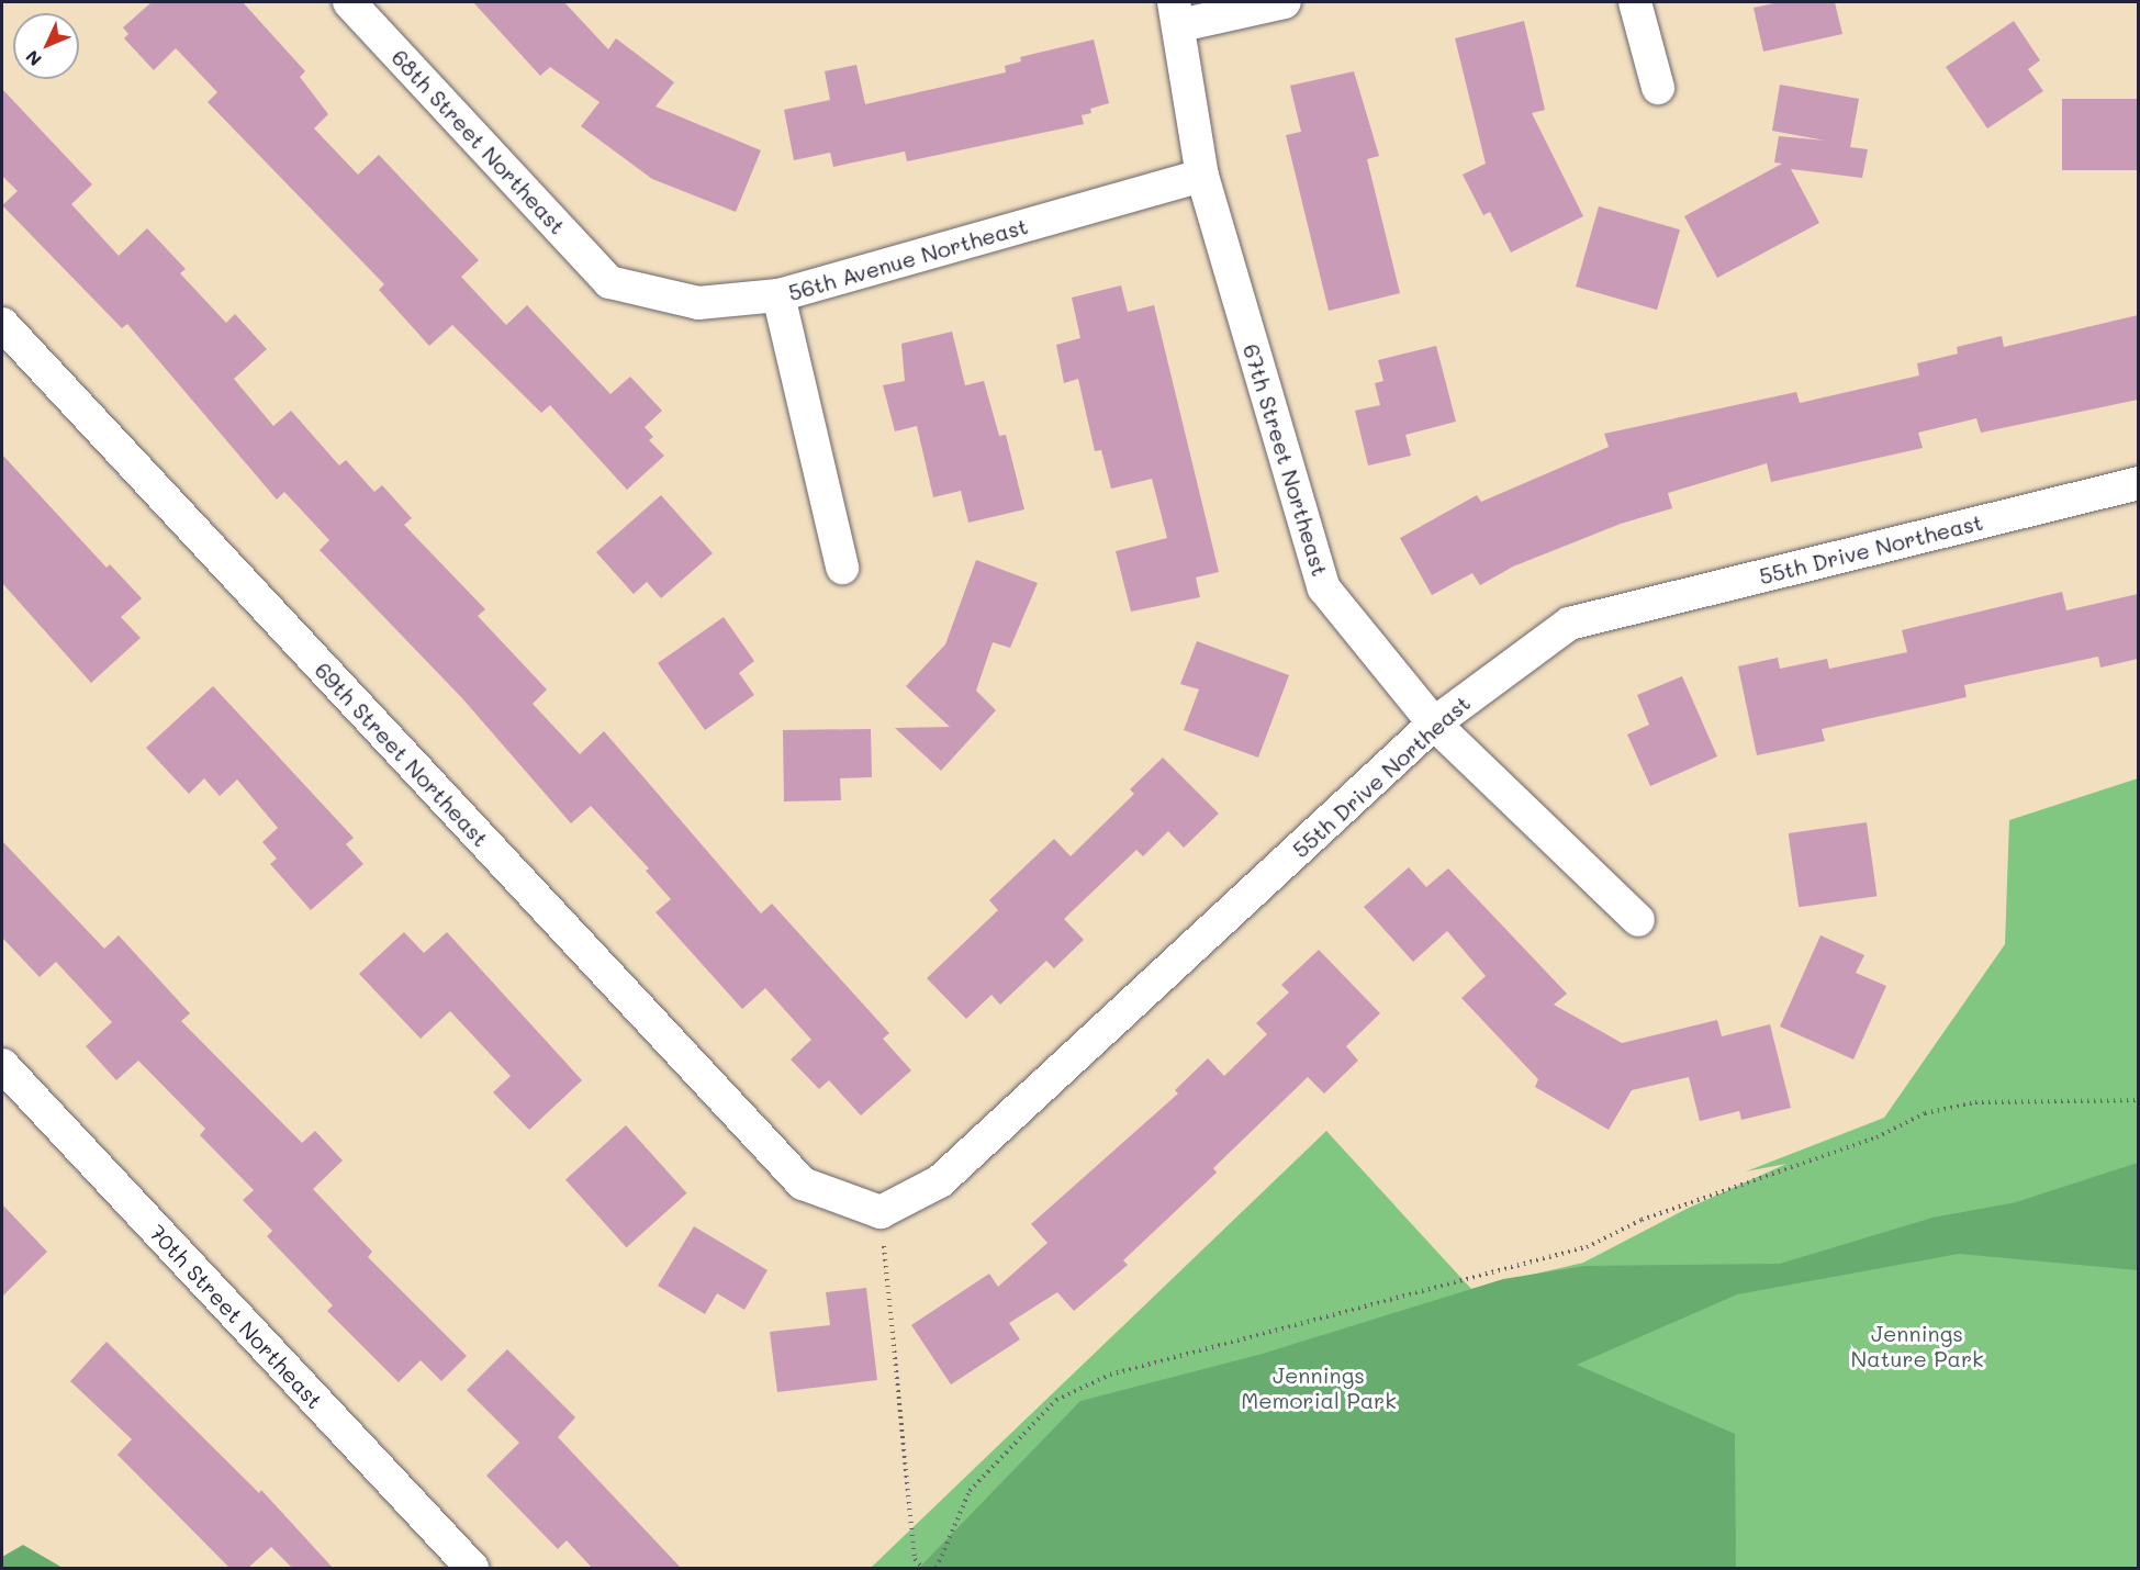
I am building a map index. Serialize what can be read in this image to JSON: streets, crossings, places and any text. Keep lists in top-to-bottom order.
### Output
{
  "streets": {
    "street": [
      "68th Street Northeast",
      "56th Avenue Northeast",
      "67th Street Northeast",
      "55th Drive Northeast",
      "69th Street Northeast",
      "70th Street Northeast"
    ]
  },
  "crossings": [
    ["68th Street Northeast", "56th Avenue Northeast"],
    ["56th Avenue Northeast", "67th Street Northeast"],
    ["67th Street Northeast", "55th Drive Northeast"],
    ["55th Drive Northeast", "69th Street Northeast"]
  ],
  "parks": ["Jennings Nature Park", "Jennings Memorial Park"],
  "north": "bottom left"
}
